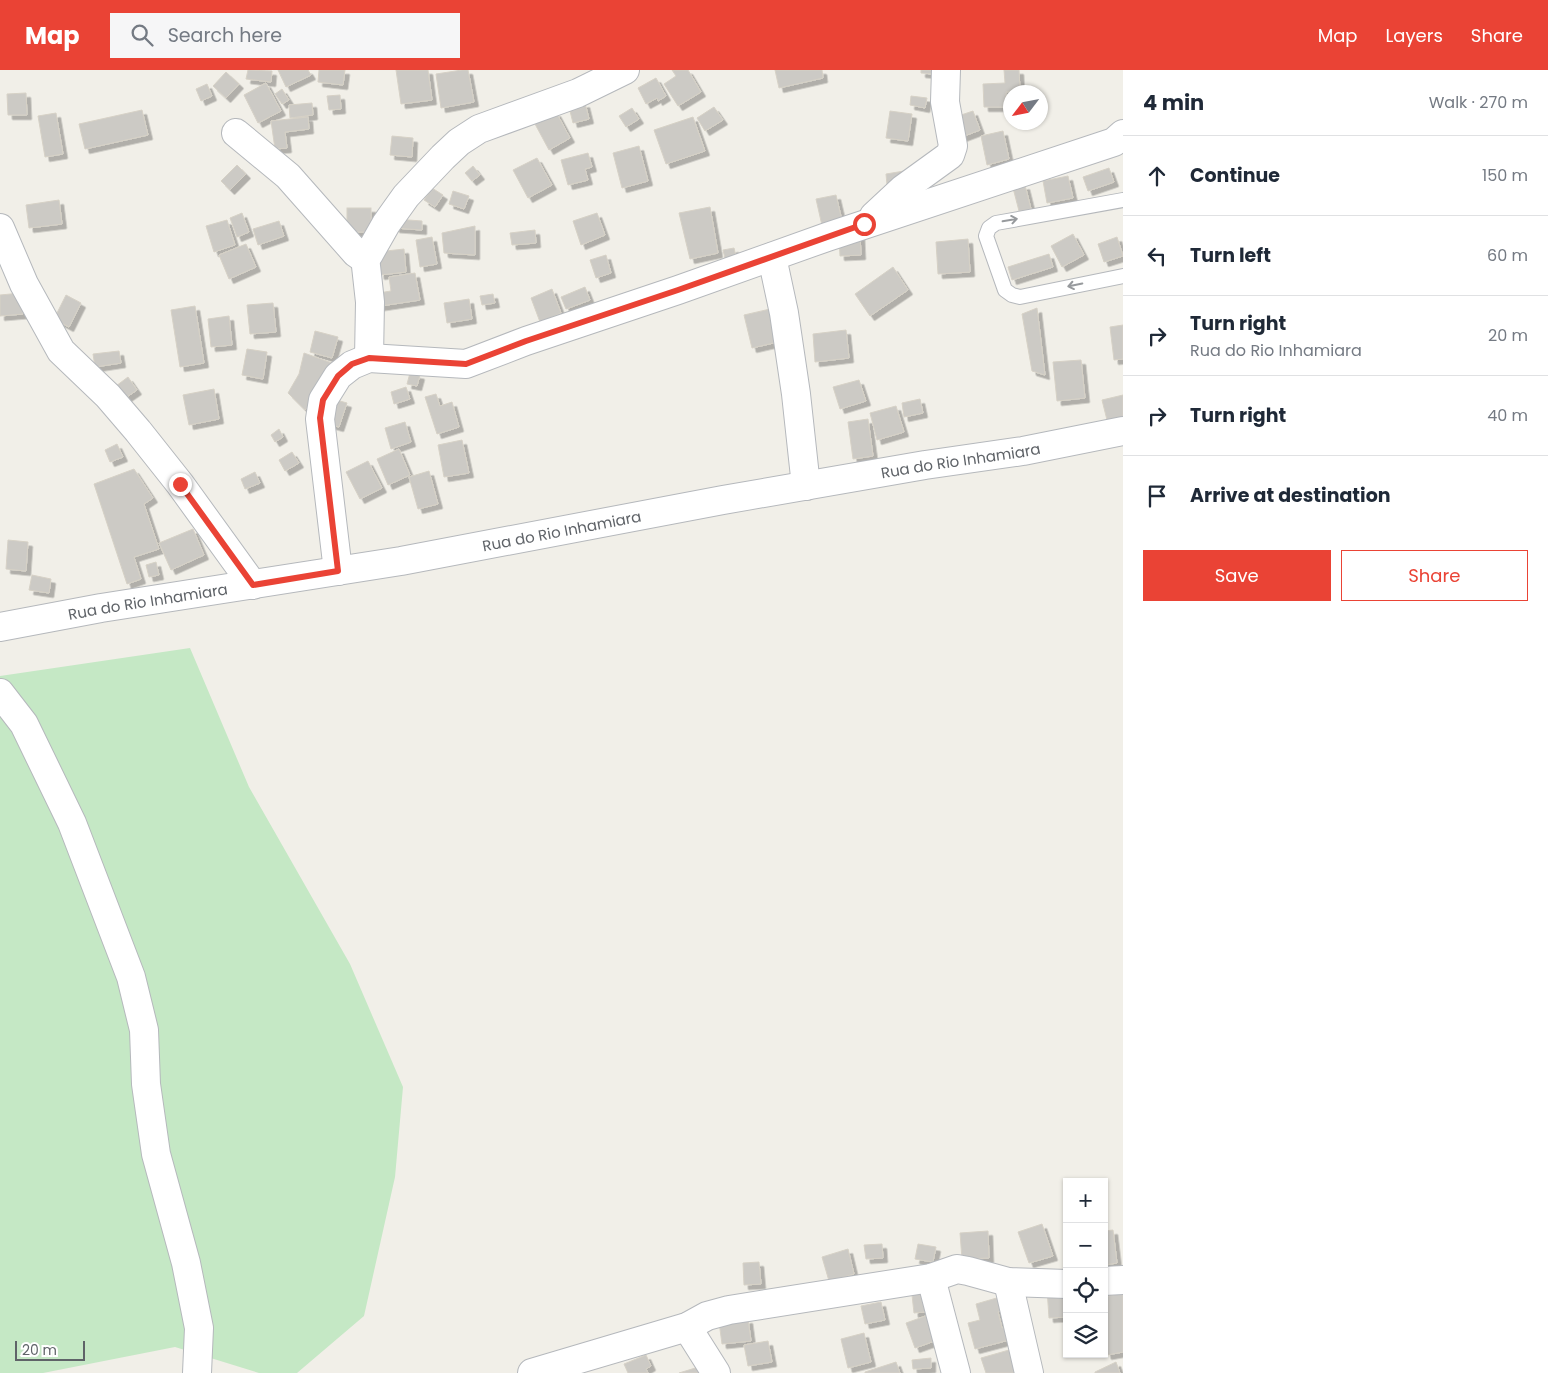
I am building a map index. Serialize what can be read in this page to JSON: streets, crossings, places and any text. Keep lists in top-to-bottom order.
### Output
{
  "streets": {
    "street": ["Rua do Rio Inhamiara"]
  },
  "scale_bar": "20 m",
  "north": "bottom left",
  "page": {
    "header": "Map",
    "search": "Search here",
    "nav": ["Map", "Layers", "Share"],
    "heading": ["4 min", "Walk · 270 m"],
    "list": [
      ["Continue", "150 m"],
      ["Turn left", "60 m"],
      ["Turn right", "Rua do Rio Inhamiara", "20 m"],
      ["Turn right", "40 m"],
      "Arrive at destination"
    ],
    "buttons": ["Save", "Share"],
    "map_buttons": ["+", "−"],
    "scale": "20 m"
  }
}
